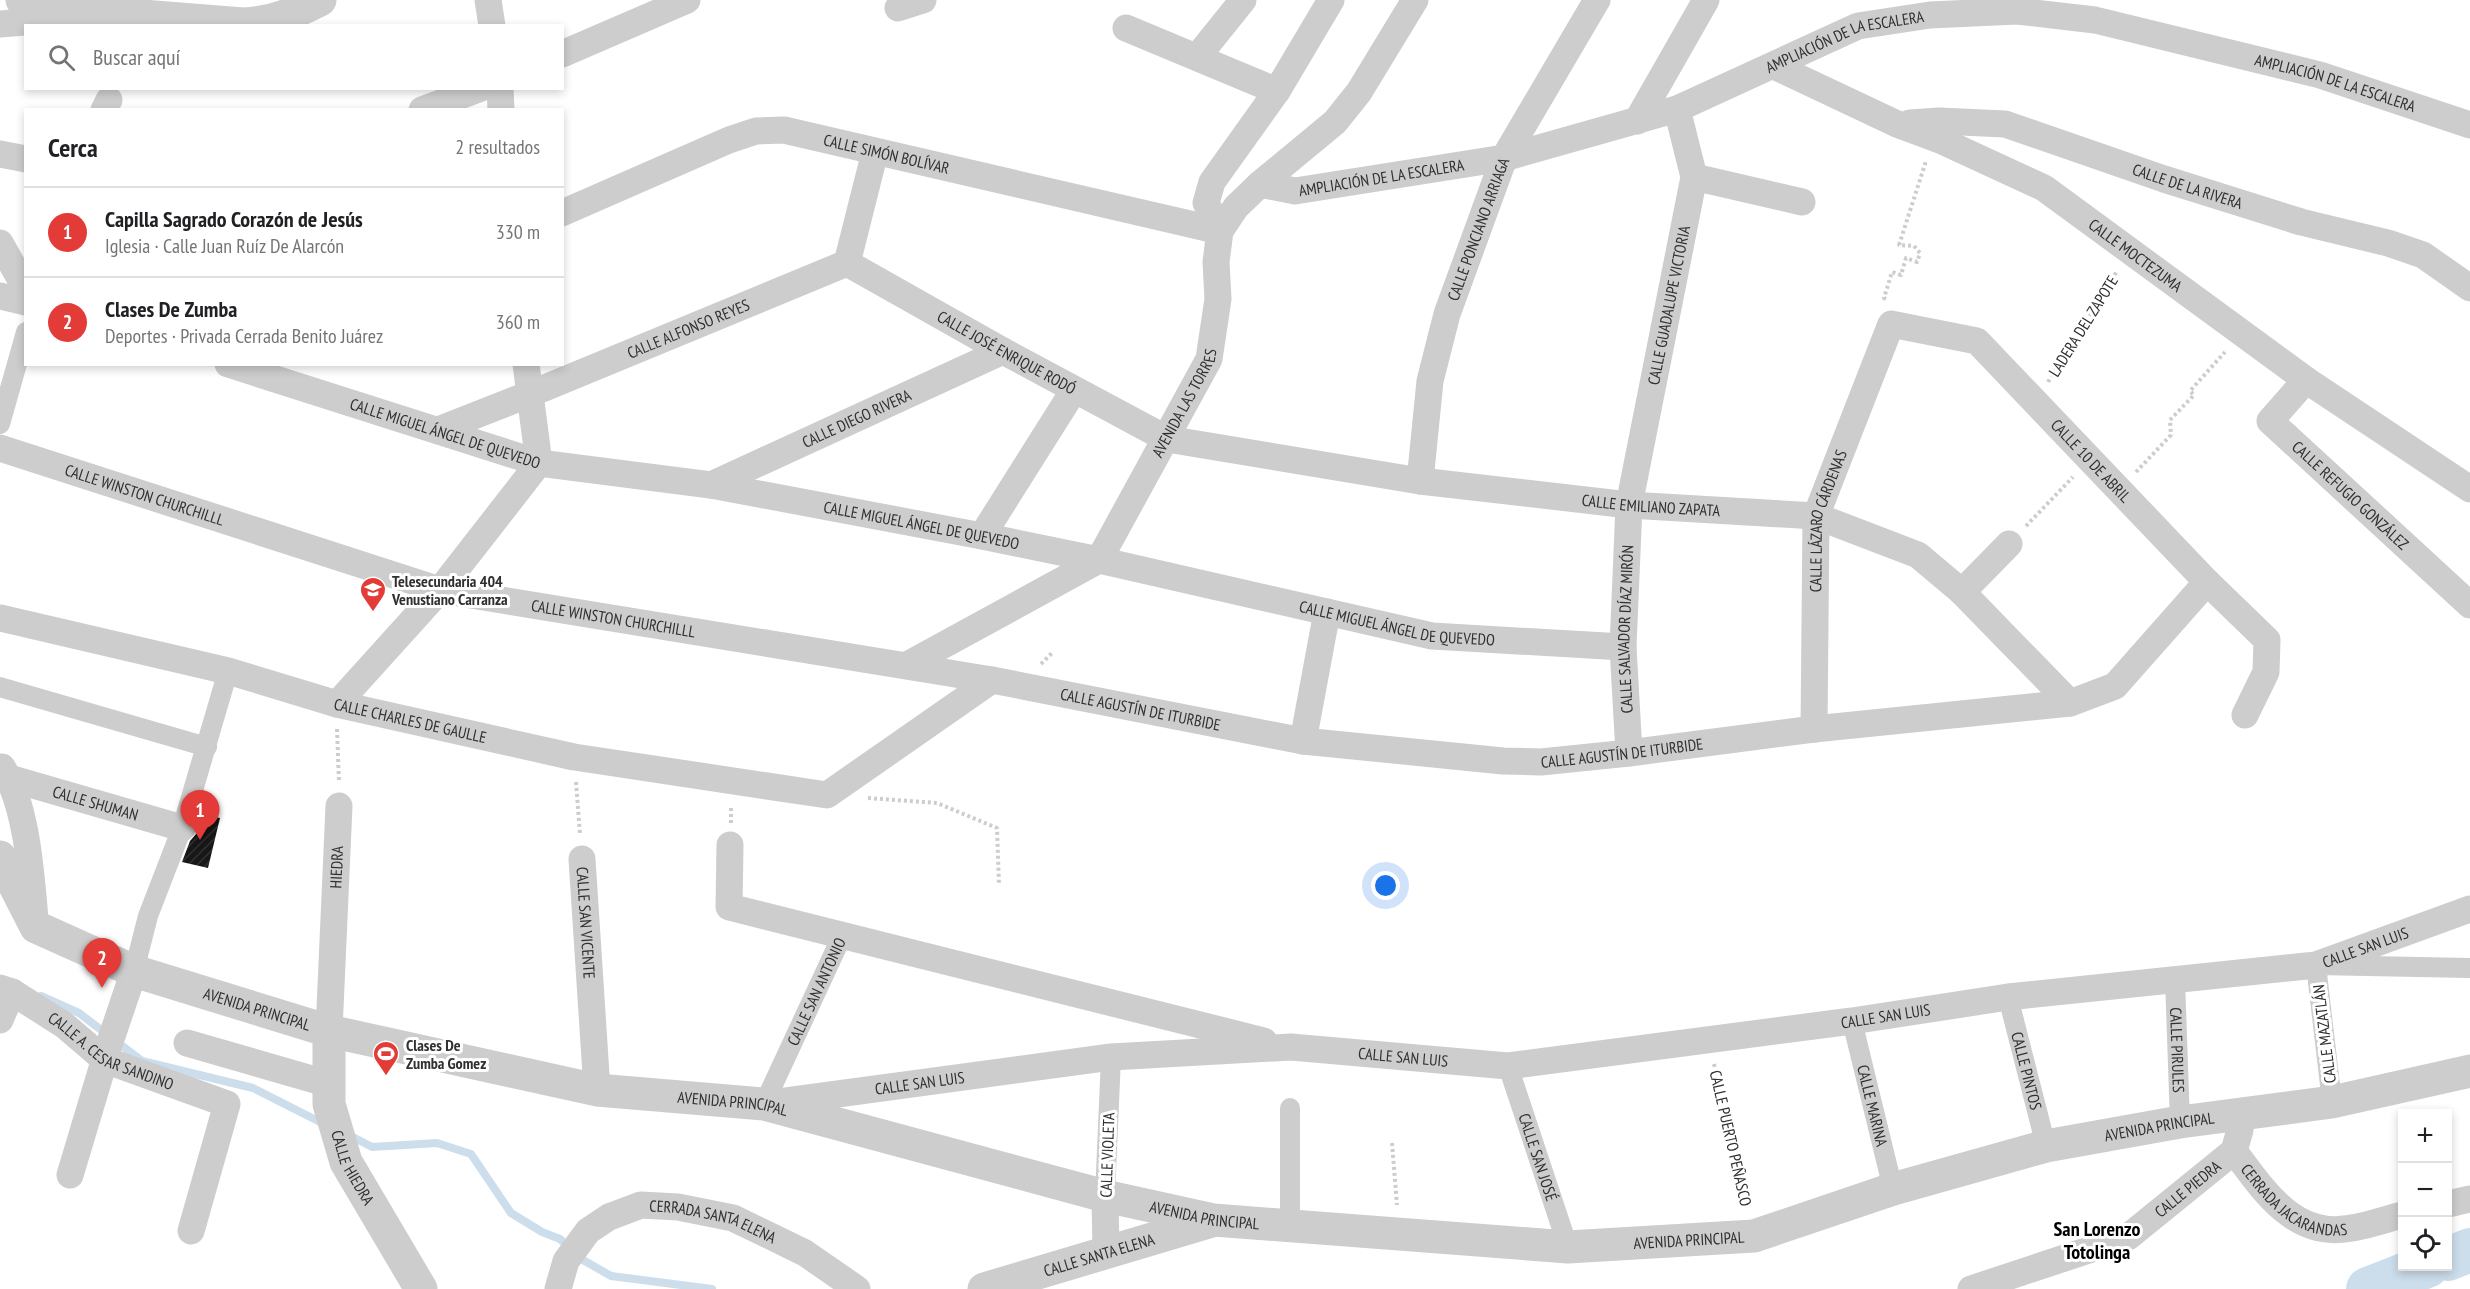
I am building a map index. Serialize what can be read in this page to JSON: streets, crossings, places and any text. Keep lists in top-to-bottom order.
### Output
{
  "streets": {
    "street": [
      "AMPLIACIÓN DE LA ESCALERA",
      "CALLE SIMÓN BOLÍVAR",
      "CALLE DE LA RIVERA",
      "CALLE PONCIANO ARRIAGA",
      "CALLE MOCTEZUMA",
      "CALLE GUADALUPE VICTORIA",
      "CALLE ALFONSO REYES",
      "CALLE JOSÉ ENRIQUE RODÓ",
      "AVENIDA LAS TORRES",
      "CALLE DIEGO RIVERA",
      "CALLE MIGUEL ÁNGEL DE QUEVEDO",
      "CALLE 10 DE ABRIL",
      "CALLE WINSTON CHURCHILLL",
      "CALLE REFUGIO GONZÁLEZ",
      "CALLE EMILIANO ZAPATA",
      "CALLE LÁZARO CÁRDENAS",
      "CALLE SALVADOR DÍAZ MIRÓN",
      "CALLE AGUSTÍN DE ITURBIDE",
      "CALLE CHARLES DE GAULLE",
      "CALLE SHUMAN",
      "HIEDRA",
      "CALLE SAN VICENTE",
      "CALLE SAN LUIS",
      "CALLE SAN ANTONIO",
      "AVENIDA PRINCIPAL",
      "CALLE MAZATLÁN",
      "CALLE A. CESAR SANDINO",
      "CALLE PIRULES",
      "CALLE PINTOS",
      "CALLE MARINA",
      "CALLE VIOLETA",
      "CALLE SAN JOSÉ",
      "CALLE HIEDRA",
      "CALLE PIEDRA",
      "CERRADA JACARANDAS",
      "CERRADA SANTA ELENA",
      "CALLE SANTA ELENA"
    ],
    "path": ["LADERA DEL ZAPOTE", "CALLE PUERTO PEÑASCO"]
  },
  "crossings": [
    ["AMPLIACIÓN DE LA ESCALERA", "CALLE PONCIANO ARRIAGA"],
    ["AMPLIACIÓN DE LA ESCALERA", "CALLE MOCTEZUMA"],
    ["AMPLIACIÓN DE LA ESCALERA", "CALLE GUADALUPE VICTORIA"],
    ["AMPLIACIÓN DE LA ESCALERA", "AVENIDA LAS TORRES"],
    ["CALLE SIMÓN BOLÍVAR", "AVENIDA LAS TORRES"],
    ["CALLE DE LA RIVERA", "CALLE MOCTEZUMA"],
    ["CALLE PONCIANO ARRIAGA", "CALLE EMILIANO ZAPATA"],
    ["CALLE MOCTEZUMA", "LADERA DEL ZAPOTE"],
    ["CALLE MOCTEZUMA", "CALLE REFUGIO GONZÁLEZ"],
    ["CALLE GUADALUPE VICTORIA", "CALLE EMILIANO ZAPATA"],
    ["CALLE GUADALUPE VICTORIA", "CALLE SALVADOR DÍAZ MIRÓN"],
    ["LADERA DEL ZAPOTE", "CALLE 10 DE ABRIL"],
    ["CALLE ALFONSO REYES", "CALLE JOSÉ ENRIQUE RODÓ"],
    ["CALLE ALFONSO REYES", "CALLE MIGUEL ÁNGEL DE QUEVEDO"],
    ["CALLE JOSÉ ENRIQUE RODÓ", "AVENIDA LAS TORRES"],
    ["CALLE JOSÉ ENRIQUE RODÓ", "CALLE DIEGO RIVERA"],
    ["CALLE JOSÉ ENRIQUE RODÓ", "CALLE EMILIANO ZAPATA"],
    ["AVENIDA LAS TORRES", "CALLE MIGUEL ÁNGEL DE QUEVEDO"],
    ["AVENIDA LAS TORRES", "CALLE EMILIANO ZAPATA"],
    ["CALLE DIEGO RIVERA", "CALLE MIGUEL ÁNGEL DE QUEVEDO"],
    ["CALLE MIGUEL ÁNGEL DE QUEVEDO", "CALLE SALVADOR DÍAZ MIRÓN"],
    ["CALLE 10 DE ABRIL", "CALLE LÁZARO CÁRDENAS"],
    ["CALLE 10 DE ABRIL", "CALLE AGUSTÍN DE ITURBIDE"],
    ["CALLE WINSTON CHURCHILLL", "CALLE AGUSTÍN DE ITURBIDE"],
    ["CALLE EMILIANO ZAPATA", "CALLE LÁZARO CÁRDENAS"],
    ["CALLE EMILIANO ZAPATA", "CALLE SALVADOR DÍAZ MIRÓN"],
    ["CALLE EMILIANO ZAPATA", "CALLE AGUSTÍN DE ITURBIDE"],
    ["CALLE LÁZARO CÁRDENAS", "CALLE AGUSTÍN DE ITURBIDE"],
    ["CALLE SALVADOR DÍAZ MIRÓN", "CALLE AGUSTÍN DE ITURBIDE"],
    ["CALLE CHARLES DE GAULLE", "CALLE SAN VICENTE"],
    ["HIEDRA", "AVENIDA PRINCIPAL"],
    ["HIEDRA", "CALLE HIEDRA"],
    ["CALLE SAN VICENTE", "AVENIDA PRINCIPAL"],
    ["CALLE SAN LUIS", "CALLE SAN ANTONIO"],
    ["CALLE SAN LUIS", "AVENIDA PRINCIPAL"],
    ["CALLE SAN LUIS", "CALLE MAZATLÁN"],
    ["CALLE SAN LUIS", "CALLE PIRULES"],
    ["CALLE SAN LUIS", "CALLE PINTOS"],
    ["CALLE SAN LUIS", "CALLE MARINA"],
    ["CALLE SAN LUIS", "CALLE PUERTO PEÑASCO"],
    ["CALLE SAN LUIS", "CALLE VIOLETA"],
    ["CALLE SAN LUIS", "CALLE SAN JOSÉ"],
    ["CALLE SAN ANTONIO", "AVENIDA PRINCIPAL"],
    ["AVENIDA PRINCIPAL", "CALLE MAZATLÁN"],
    ["AVENIDA PRINCIPAL", "CALLE PIRULES"],
    ["AVENIDA PRINCIPAL", "CALLE PINTOS"],
    ["AVENIDA PRINCIPAL", "CALLE MARINA"],
    ["AVENIDA PRINCIPAL", "CALLE PUERTO PEÑASCO"],
    ["AVENIDA PRINCIPAL", "CALLE VIOLETA"],
    ["AVENIDA PRINCIPAL", "CALLE SAN JOSÉ"],
    ["AVENIDA PRINCIPAL", "CALLE HIEDRA"],
    ["AVENIDA PRINCIPAL", "CALLE PIEDRA"],
    ["AVENIDA PRINCIPAL", "CALLE SANTA ELENA"],
    ["CALLE VIOLETA", "CALLE SANTA ELENA"],
    ["CALLE PIEDRA", "CERRADA JACARANDAS"]
  ],
  "districts": ["San Lorenzo Totolinga"],
  "places": {
    "school or university": ["Telesecundaria 404 Venustiano Carranza"],
    "sports": ["Clases De Zumba Gomez"]
  },
  "page": {
    "search": "Buscar aquí",
    "heading": ["Cerca", "2 resultados"],
    "list": [
      {
        "mark": "1",
        "name": "Capilla Sagrado Corazón de Jesús",
        "note": "Iglesia · Calle Juan Ruíz De Alarcón",
        "value": "330 m"
      },
      {
        "mark": "2",
        "name": "Clases De Zumba",
        "note": "Deportes · Privada Cerrada Benito Juárez",
        "value": "360 m"
      }
    ],
    "pins": ["1", "2"],
    "map_buttons": ["+", "−"]
  }
}
